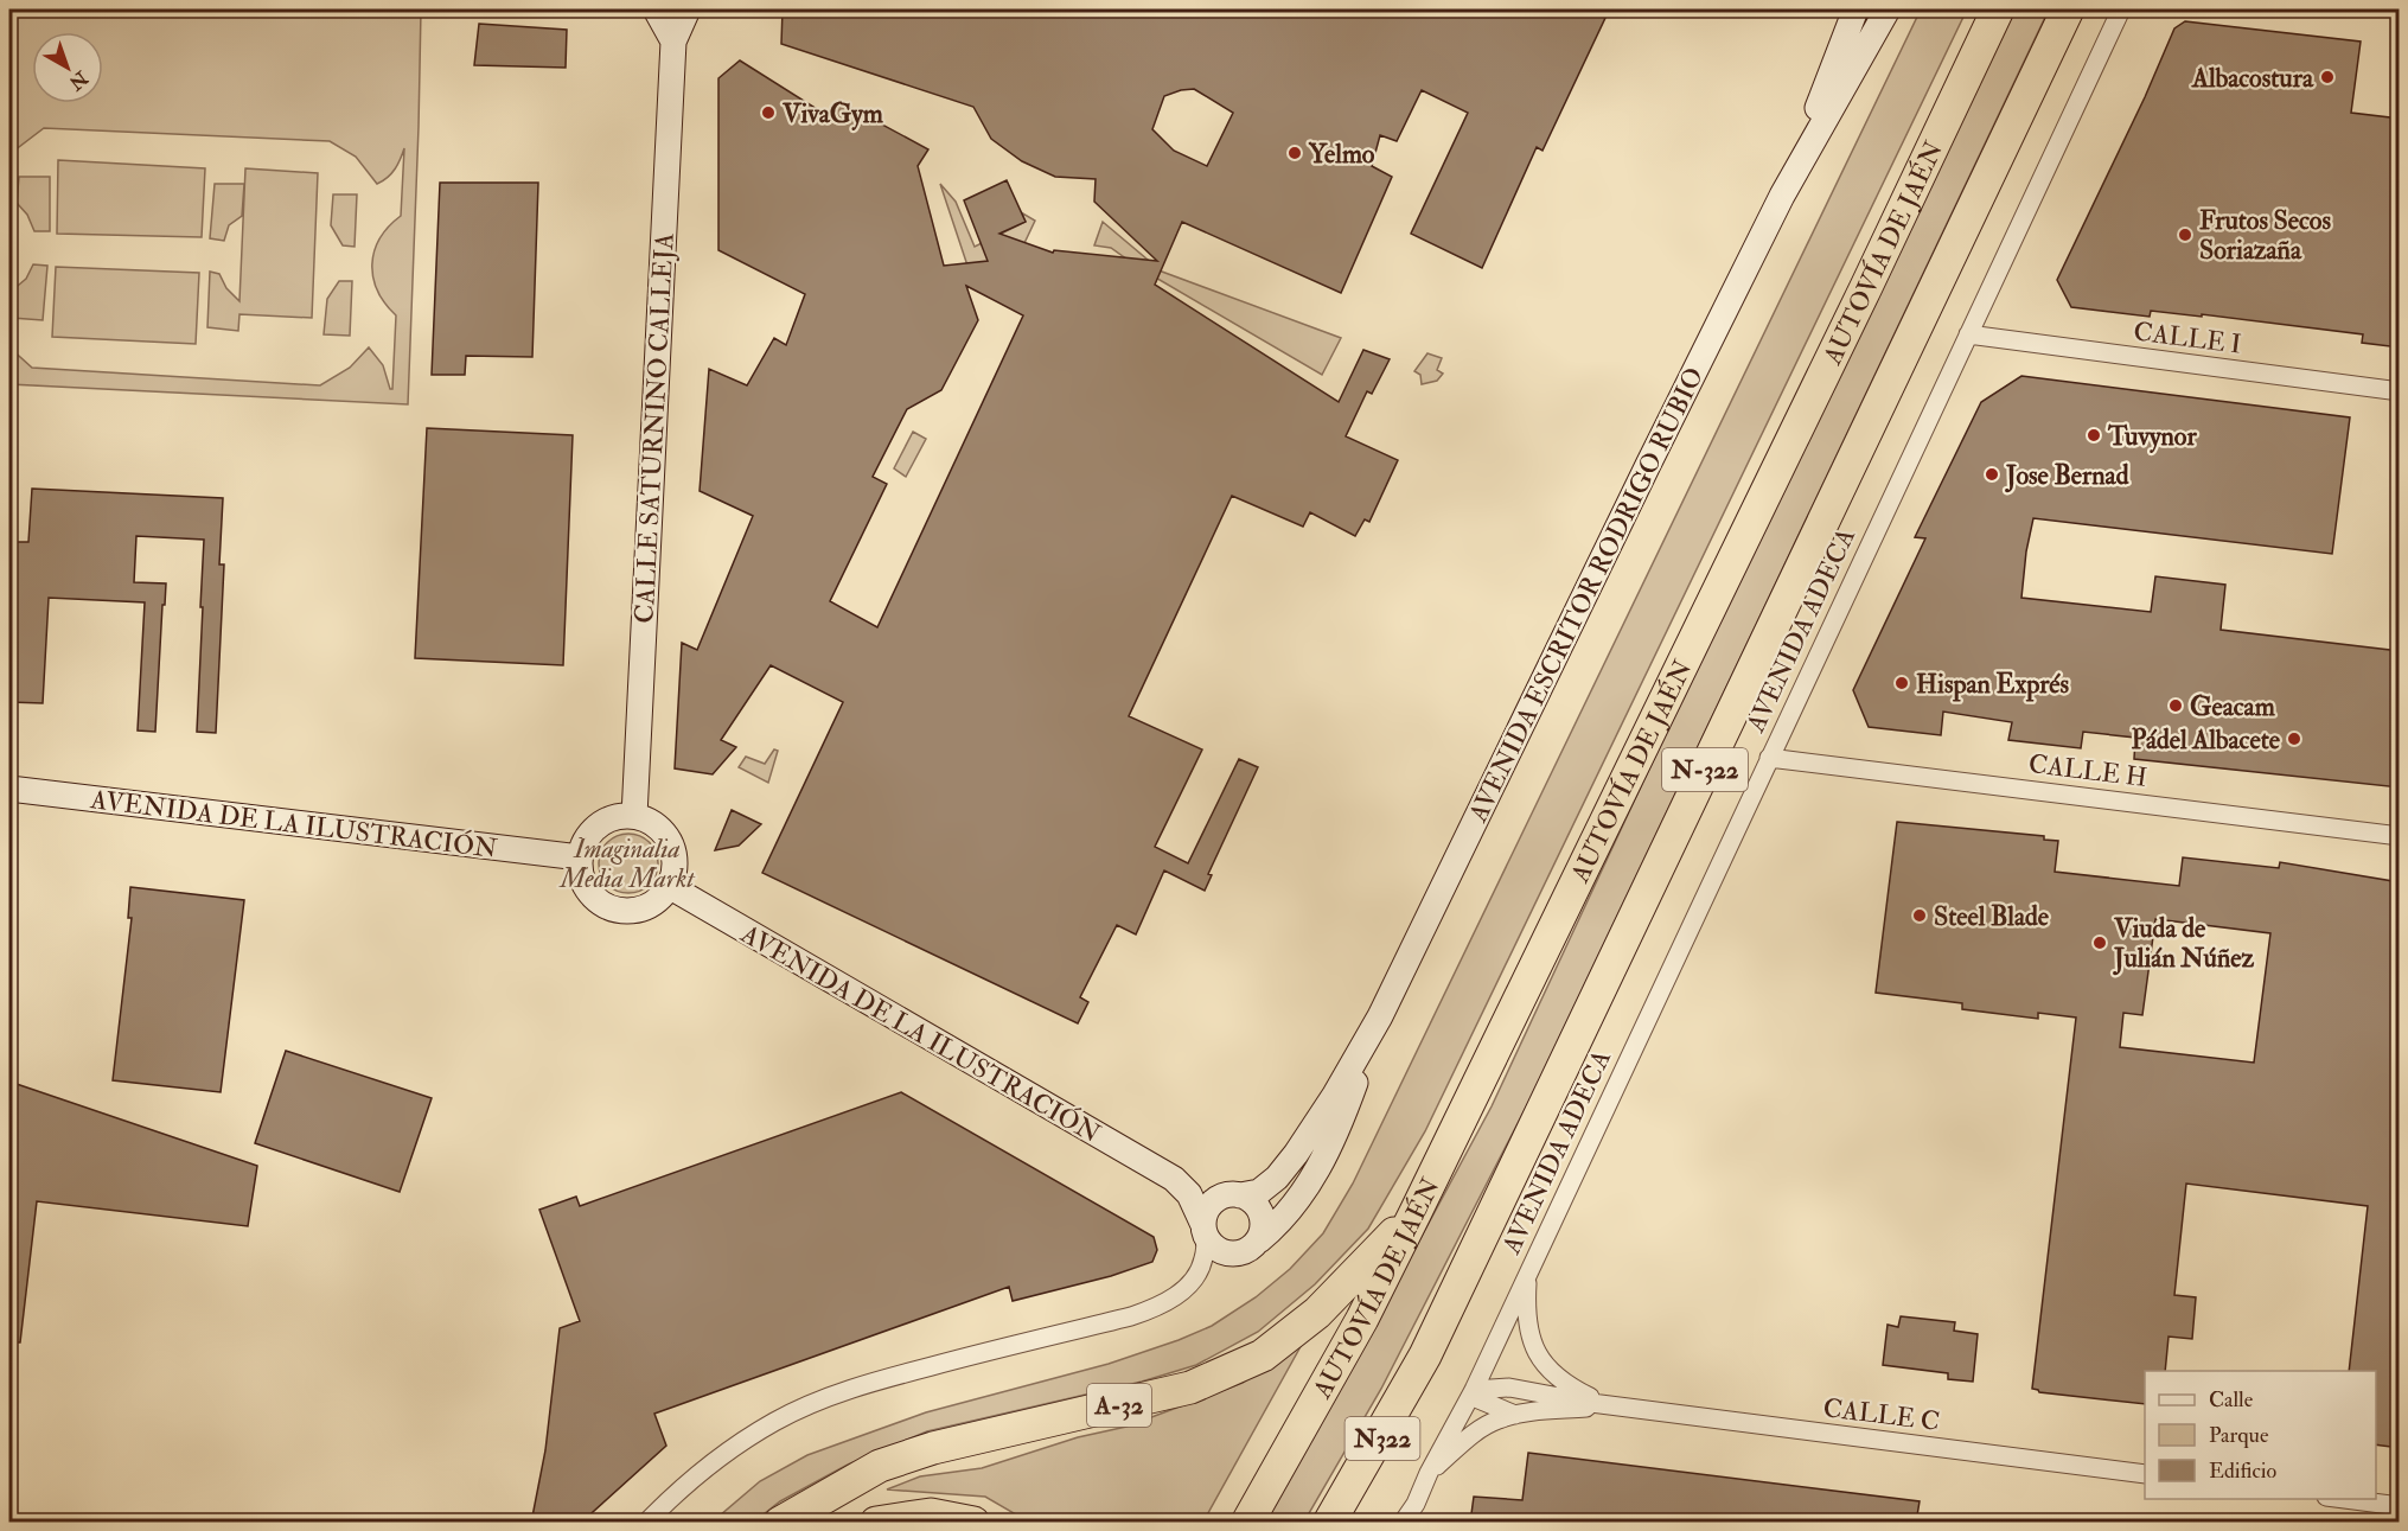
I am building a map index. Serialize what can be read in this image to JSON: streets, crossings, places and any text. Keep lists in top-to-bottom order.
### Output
{
  "streets": {
    "highway": [
      "AUTOVÍA DE JAÉN",
      "N-322",
      "A-32",
      "N322"
    ],
    "street": [
      "CALLE I",
      "CALLE SATURNINO CALLEJA",
      "AVENIDA ESCRITOR RODRIGO RUBIO",
      "AVENIDA ADECA",
      "CALLE H",
      "AVENIDA DE LA ILUSTRACIÓN",
      "CALLE C"
    ]
  },
  "crossings": [
    ["AUTOVÍA DE JAÉN", "A-32"],
    ["CALLE I", "AVENIDA ADECA"],
    ["CALLE SATURNINO CALLEJA", "AVENIDA DE LA ILUSTRACIÓN"],
    ["AVENIDA ESCRITOR RODRIGO RUBIO", "AVENIDA DE LA ILUSTRACIÓN"],
    ["AVENIDA ADECA", "CALLE H"],
    ["AVENIDA ADECA", "CALLE C"],
    ["N-322", "N322"]
  ],
  "parks": ["Imaginalia Media Markt"],
  "places": [
    "Albacostura",
    "VivaGym",
    "Yelmo",
    "Frutos Secos Soriazaña",
    "Tuvynor",
    "Jose Bernad",
    "Hispan Exprés",
    "Geacam",
    "Pádel Albacete",
    "Steel Blade",
    "Viuda de Julián Núñez"
  ],
  "legend": ["Calle", "Parque", "Edificio"],
  "north": "bottom right"
}
